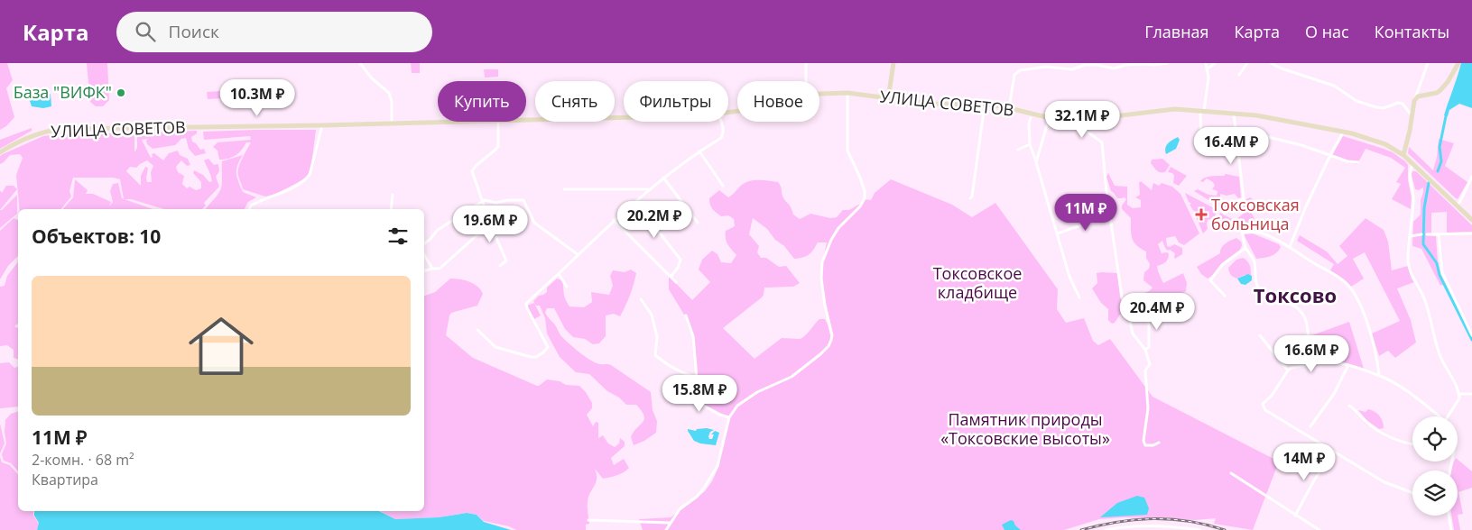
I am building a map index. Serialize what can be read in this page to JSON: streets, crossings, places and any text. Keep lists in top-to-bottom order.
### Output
{
  "streets": {
    "main road": ["УЛИЦА СОВЕТОВ"]
  },
  "districts": ["Токсово"],
  "parks": ["Токсовское кладбище", "Памятник природы «Токсовские высоты»"],
  "places": {
    "other": ["База \"ВИФК\""],
    "health": ["Токсовская больница"]
  },
  "page": {
    "header": "Карта",
    "search": "Поиск",
    "nav": [
      "Главная",
      "Карта",
      "О нас",
      "Контакты"
    ],
    "price": [
      "10.3M ₽",
      "32.1M ₽",
      "16.4M ₽",
      "11M ₽",
      "20.2M ₽",
      "19.6M ₽",
      "20.4M ₽",
      "16.6M ₽",
      "15.8M ₽",
      "14M ₽"
    ],
    "chip": [
      "Купить",
      "Снять",
      "Фильтры",
      "Новое"
    ],
    "heading": "Объектов: 10",
    "list": [
      {
        "name": "11M ₽",
        "note": "2-комн. · 68 m² · Квартира"
      }
    ]
  }
}
